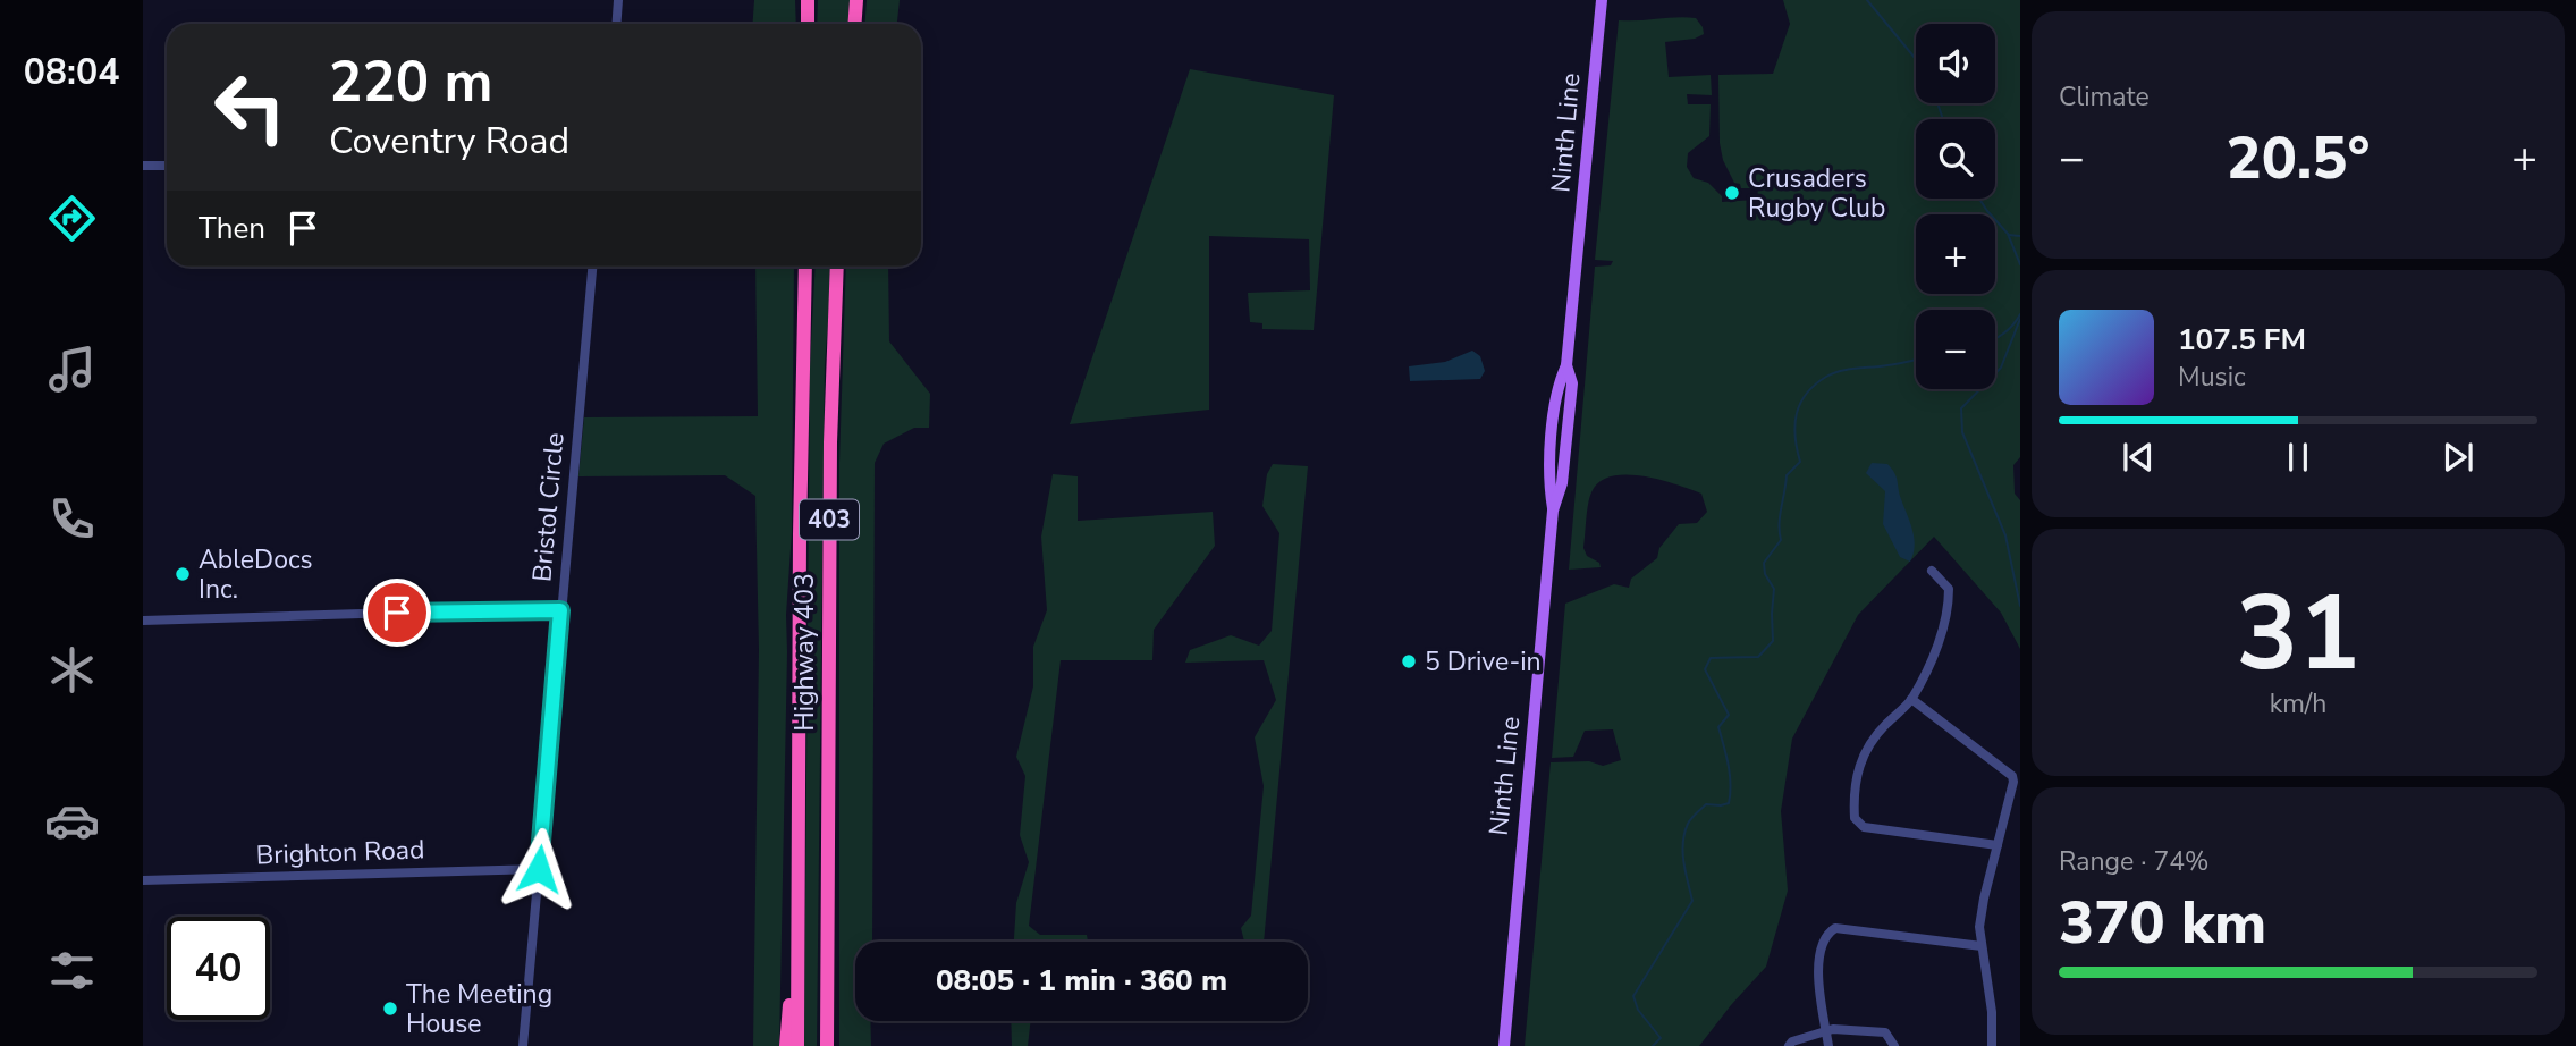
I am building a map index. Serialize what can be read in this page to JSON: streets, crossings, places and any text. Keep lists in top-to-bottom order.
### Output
{
  "streets": {
    "highway": ["403", "Highway 403"],
    "main road": ["Ninth Line"],
    "street": ["Bristol Circle", "Brighton Road"]
  },
  "crossings": [
    ["Bristol Circle", "Brighton Road"]
  ],
  "places": [
    "Crusaders Rugby Club",
    "AbleDocs Inc.",
    "5 Drive-in",
    "The Meeting House"
  ],
  "page": {
    "tabs": "08:04",
    "tile": [
      "Climate",
      ["31", "km/h"],
      ["Range · 74%", "370 km"]
    ],
    "map_buttons": ["+", "−"],
    "turn": ["220 m", "Coventry Road"],
    "heat": ["−", "20.5°", "+"],
    "then": "Then",
    "song": ["107.5 FM", "Music"],
    "limit": "40",
    "trip": "08:05 · 1 min · 360 m"
  }
}
